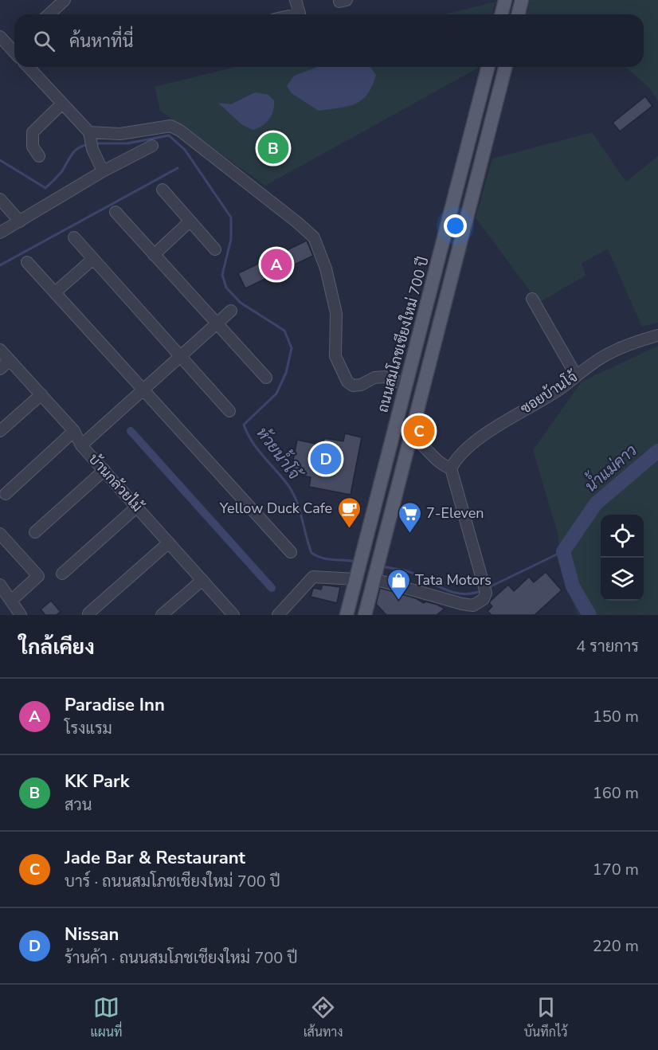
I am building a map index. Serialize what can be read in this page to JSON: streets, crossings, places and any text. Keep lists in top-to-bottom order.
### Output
{
  "streets": {
    "main road": ["ถนนสมโภชเชียงใหม่ 700 ปี"],
    "street": ["ซอยบ้านโจ้", "บ้านกล้วยไม้"]
  },
  "water": ["ห้วยน้ำโจ้", "น้ำแม่คาว"],
  "places": {
    "cafe": ["Yellow Duck Cafe"],
    "supermarket": ["7-Eleven"],
    "shop": ["Tata Motors"]
  },
  "page": {
    "search": "ค้นหาที่นี่",
    "pins": [
      "B",
      "A",
      "C",
      "D"
    ],
    "heading": ["ใกล้เคียง", "4 รายการ"],
    "list": [
      {
        "mark": "A",
        "name": "Paradise Inn",
        "note": "โรงแรม",
        "value": "150 m"
      },
      {
        "mark": "B",
        "name": "KK Park",
        "note": "สวน",
        "value": "160 m"
      },
      {
        "mark": "C",
        "name": "Jade Bar & Restaurant",
        "note": "บาร์ · ถนนสมโภชเชียงใหม่ 700 ปี",
        "value": "170 m"
      },
      {
        "mark": "D",
        "name": "Nissan",
        "note": "ร้านค้า · ถนนสมโภชเชียงใหม่ 700 ปี",
        "value": "220 m"
      }
    ],
    "nav": ["แผนที่", "เส้นทาง", "บันทึกไว้"]
  }
}
